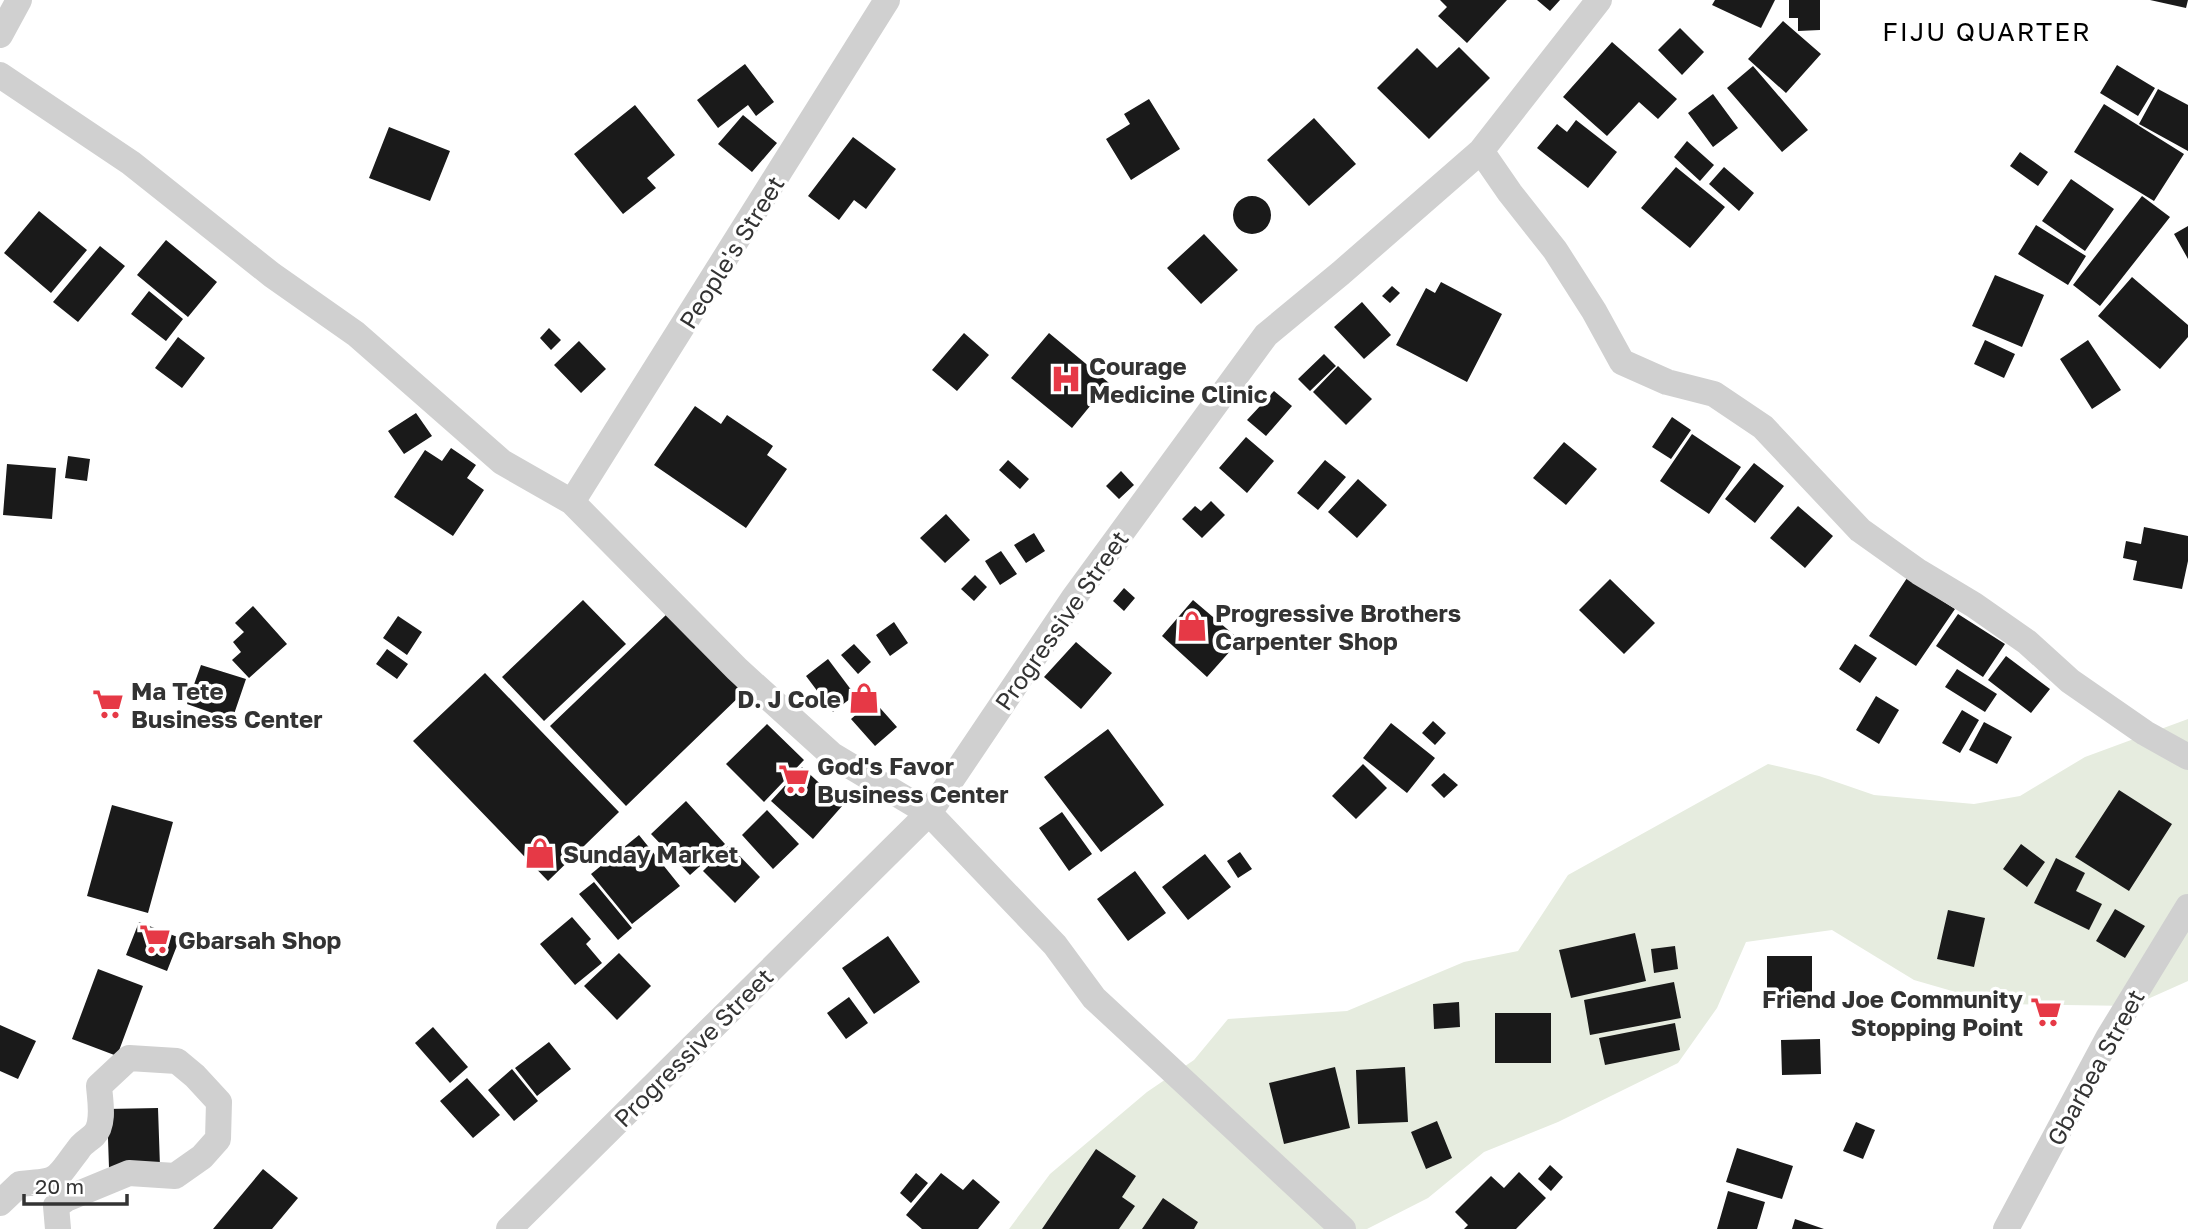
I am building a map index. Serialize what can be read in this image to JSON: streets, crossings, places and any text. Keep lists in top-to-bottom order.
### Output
{
  "streets": {
    "street": ["People's Street", "Progressive Street", "Gbarbea Street"]
  },
  "districts": ["FIJU QUARTER"],
  "places": {
    "hospital": ["Courage Medicine Clinic"],
    "shop": ["Progressive Brothers Carpenter Shop", "D. J Cole", "Sunday Market"],
    "supermarket": [
      "Ma Tete Business Center",
      "God's Favor Business Center",
      "Gbarsah Shop",
      "Friend Joe Community Stopping Point"
    ]
  },
  "scale_bar": "20 m"
}
